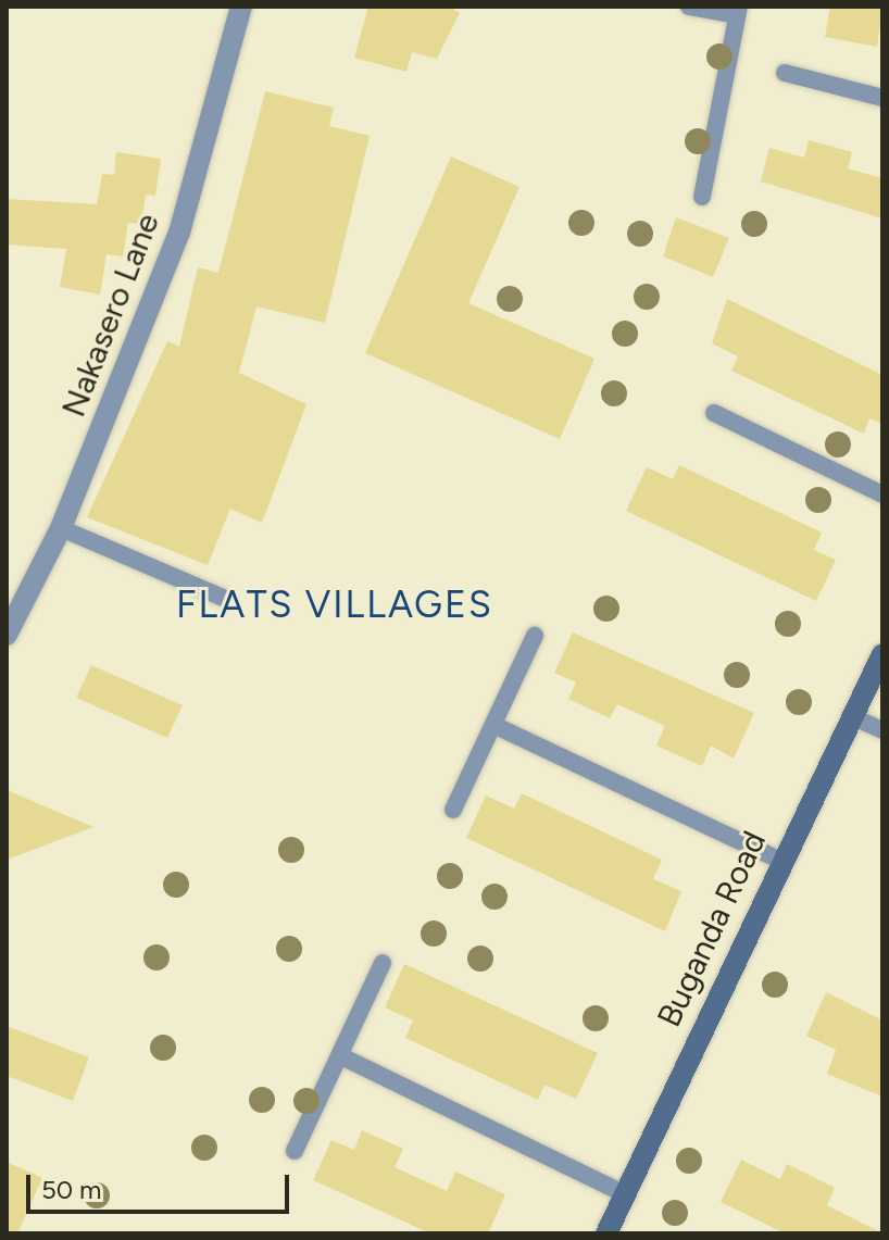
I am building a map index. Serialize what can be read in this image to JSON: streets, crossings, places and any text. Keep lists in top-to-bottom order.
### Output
{
  "streets": {
    "main road": ["Buganda Road"],
    "street": ["Nakasero Lane"]
  },
  "districts": ["FLATS VILLAGES"],
  "scale_bar": "50 m"
}
